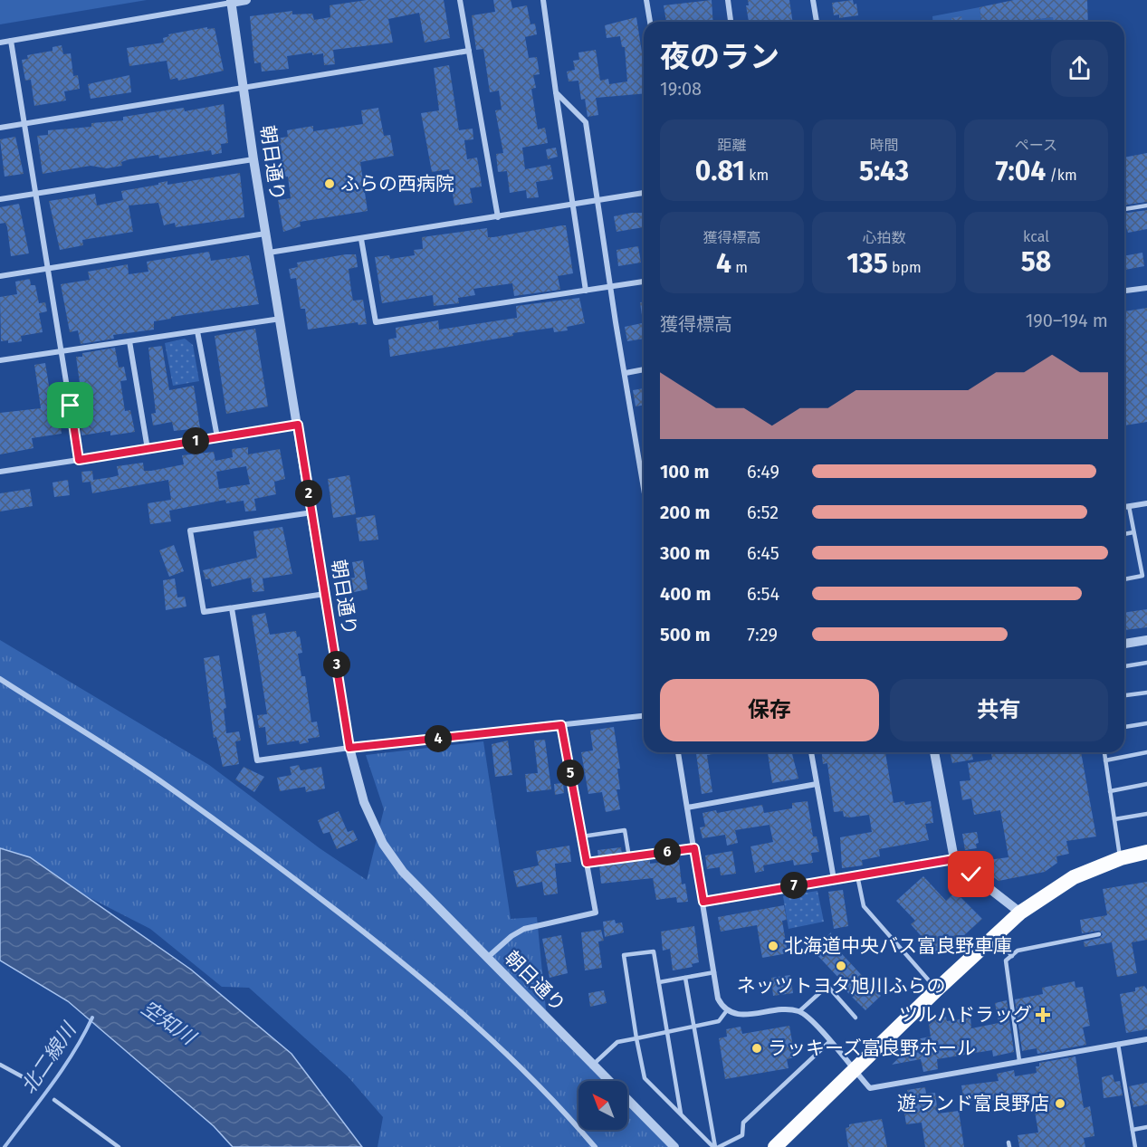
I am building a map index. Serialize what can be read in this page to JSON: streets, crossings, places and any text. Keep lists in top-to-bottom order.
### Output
{
  "streets": {
    "street": ["朝日通り"]
  },
  "water": ["空知川", "北二線川"],
  "places": {
    "other": [
      "ふらの西病院",
      "北海道中央バス富良野車庫",
      "ネッツトヨタ旭川ふらの",
      "ラッキーズ富良野ホール",
      "遊ランド富良野店"
    ],
    "health": ["ツルハドラッグ"]
  },
  "north": "top left",
  "page": {
    "heading": ["夜のラン", "19:08"],
    "stats": [
      ["距離", "0.81 km"],
      ["時間", "5:43"],
      ["ペース", "7:04 /km"],
      ["獲得標高", "4 m"],
      ["心拍数", "135 bpm"],
      ["kcal", "58"]
    ],
    "chart": ["獲得標高", "190–194 m"],
    "pins": [
      "1",
      "2",
      "3",
      "4",
      "5",
      "6",
      "7"
    ],
    "list": [
      {
        "name": "100 m",
        "note": "6:49"
      },
      {
        "name": "200 m",
        "note": "6:52"
      },
      {
        "name": "300 m",
        "note": "6:45"
      },
      {
        "name": "400 m",
        "note": "6:54"
      },
      {
        "name": "500 m",
        "note": "7:29"
      }
    ],
    "buttons": ["保存", "共有"]
  }
}
